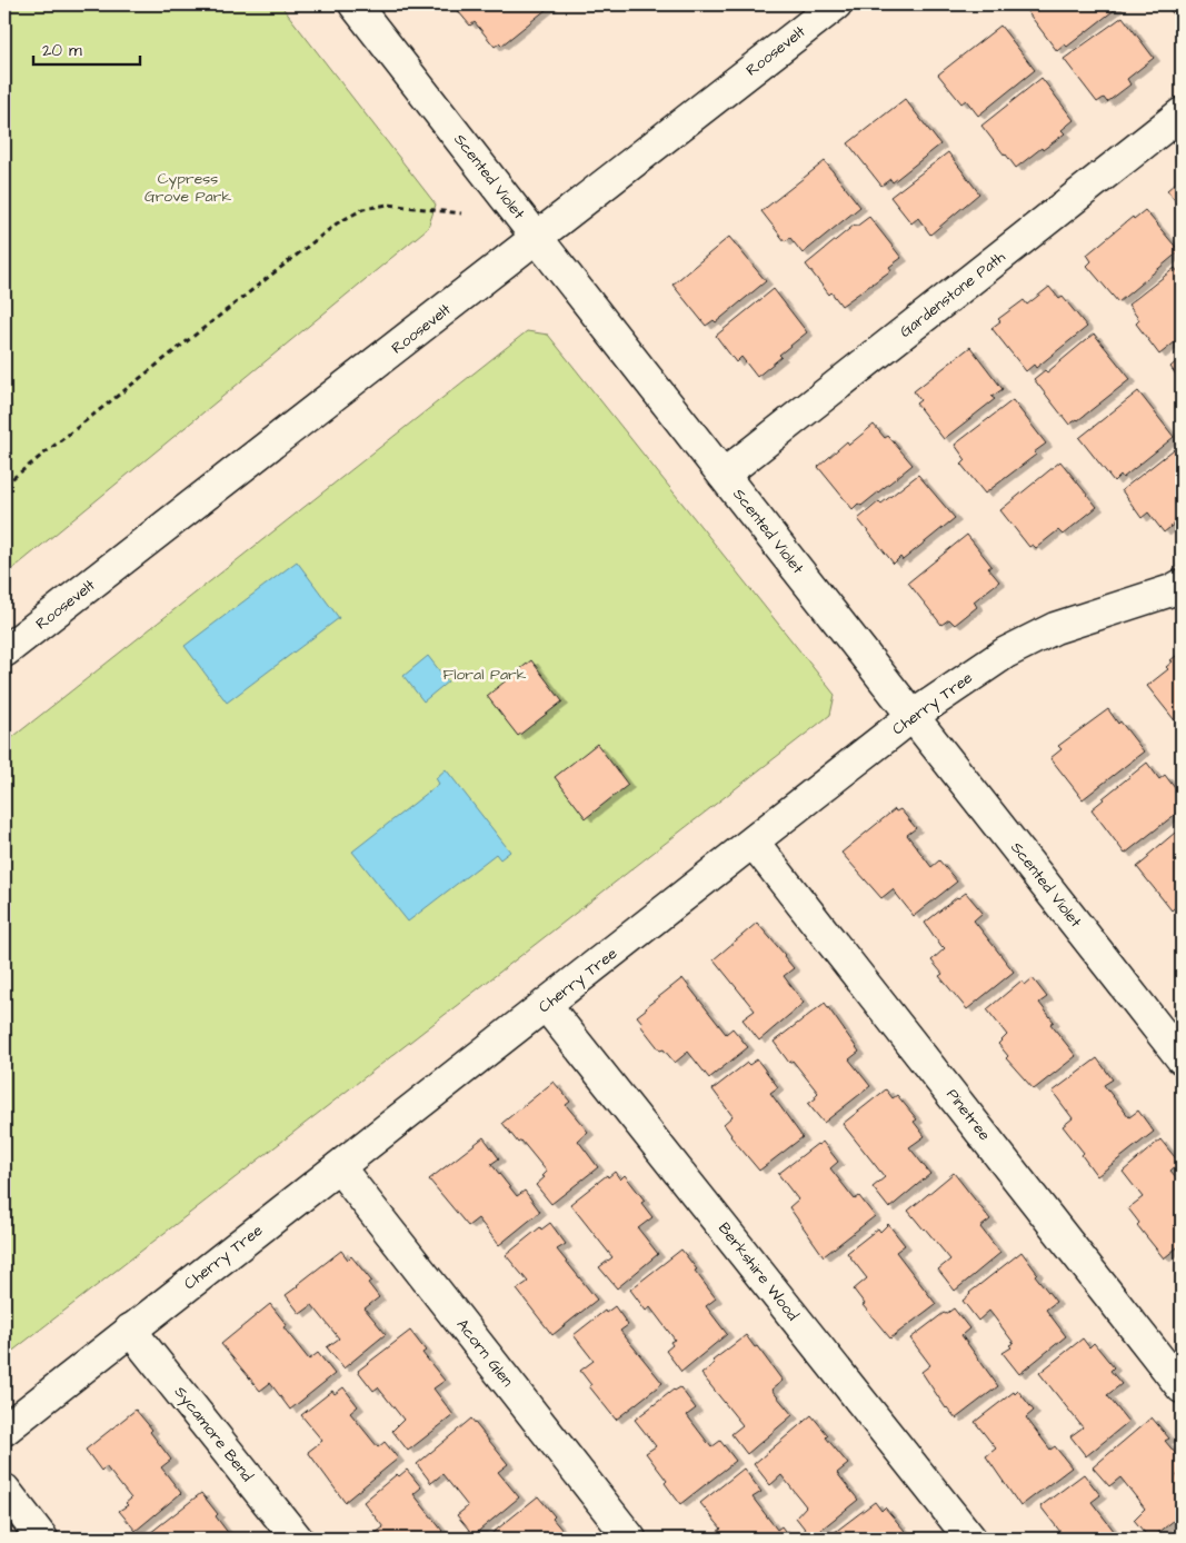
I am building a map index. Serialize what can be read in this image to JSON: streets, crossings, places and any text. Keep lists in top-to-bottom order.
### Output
{
  "streets": {
    "street": [
      "Roosevelt",
      "Scented Violet",
      "Gardenstone Path",
      "Cherry Tree",
      "Pinetree",
      "Berkshire Wood",
      "Acorn Glen",
      "Sycamore Bend"
    ]
  },
  "crossings": [
    ["Roosevelt", "Scented Violet"],
    ["Scented Violet", "Gardenstone Path"],
    ["Scented Violet", "Cherry Tree"],
    ["Cherry Tree", "Pinetree"],
    ["Cherry Tree", "Berkshire Wood"],
    ["Cherry Tree", "Acorn Glen"],
    ["Cherry Tree", "Sycamore Bend"]
  ],
  "parks": ["Cypress Grove Park", "Floral Park"],
  "scale_bar": "20 m"
}
